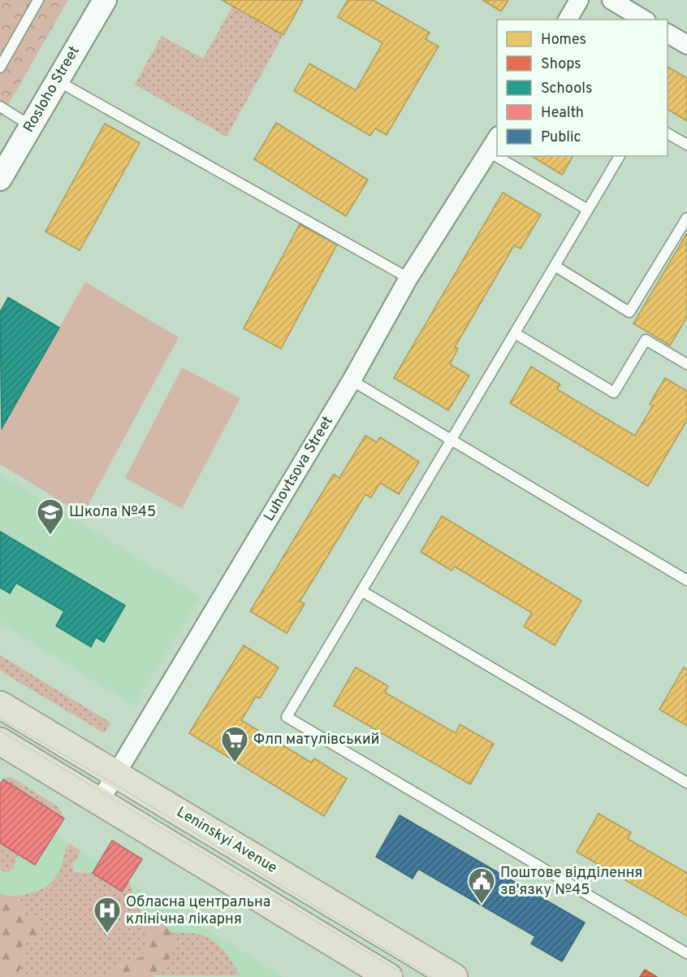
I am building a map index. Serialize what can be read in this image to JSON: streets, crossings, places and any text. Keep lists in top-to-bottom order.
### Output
{
  "streets": {
    "main road": ["Leninskyi Avenue"],
    "street": ["Rosloho Street", "Luhovtsova Street"]
  },
  "crossings": [
    ["Luhovtsova Street", "Leninskyi Avenue"]
  ],
  "places": {
    "school or university": ["Школа №45"],
    "supermarket": ["Флп матулівський"],
    "public building": ["Поштове відділення зв'язку №45"],
    "hospital": ["Обласна центральна клінічна лікарня"]
  },
  "legend": [
    "Homes",
    "Shops",
    "Schools",
    "Health",
    "Public"
  ]
}
